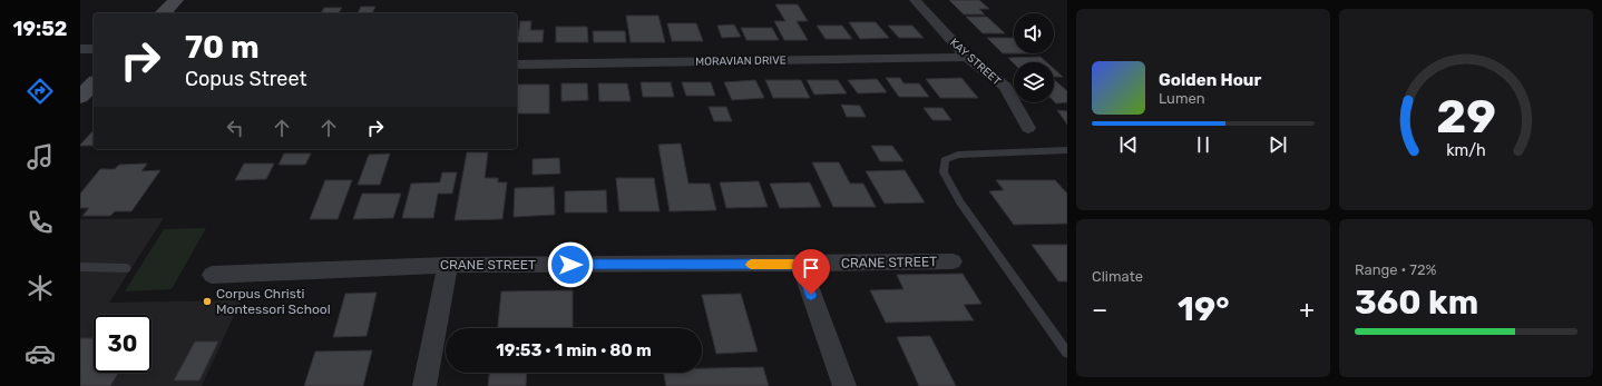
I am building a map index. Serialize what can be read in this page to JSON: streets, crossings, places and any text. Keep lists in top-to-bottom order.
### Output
{
  "streets": {
    "street": ["MORAVIAN DRIVE", "KAY STREET", "CRANE STREET"]
  },
  "crossings": [
    ["MORAVIAN DRIVE", "KAY STREET"]
  ],
  "places": ["Corpus Christi Montessori School"],
  "page": {
    "tabs": "19:52",
    "turn": ["70 m", "Copus Street"],
    "song": ["Golden Hour", "Lumen"],
    "tile": [
      "Climate",
      ["Range · 72%", "360 km"]
    ],
    "heat": ["−", "19°", "+"],
    "limit": "30",
    "trip": "19:53 · 1 min · 80 m",
    "gauge": ["29", "km/h"]
  }
}
